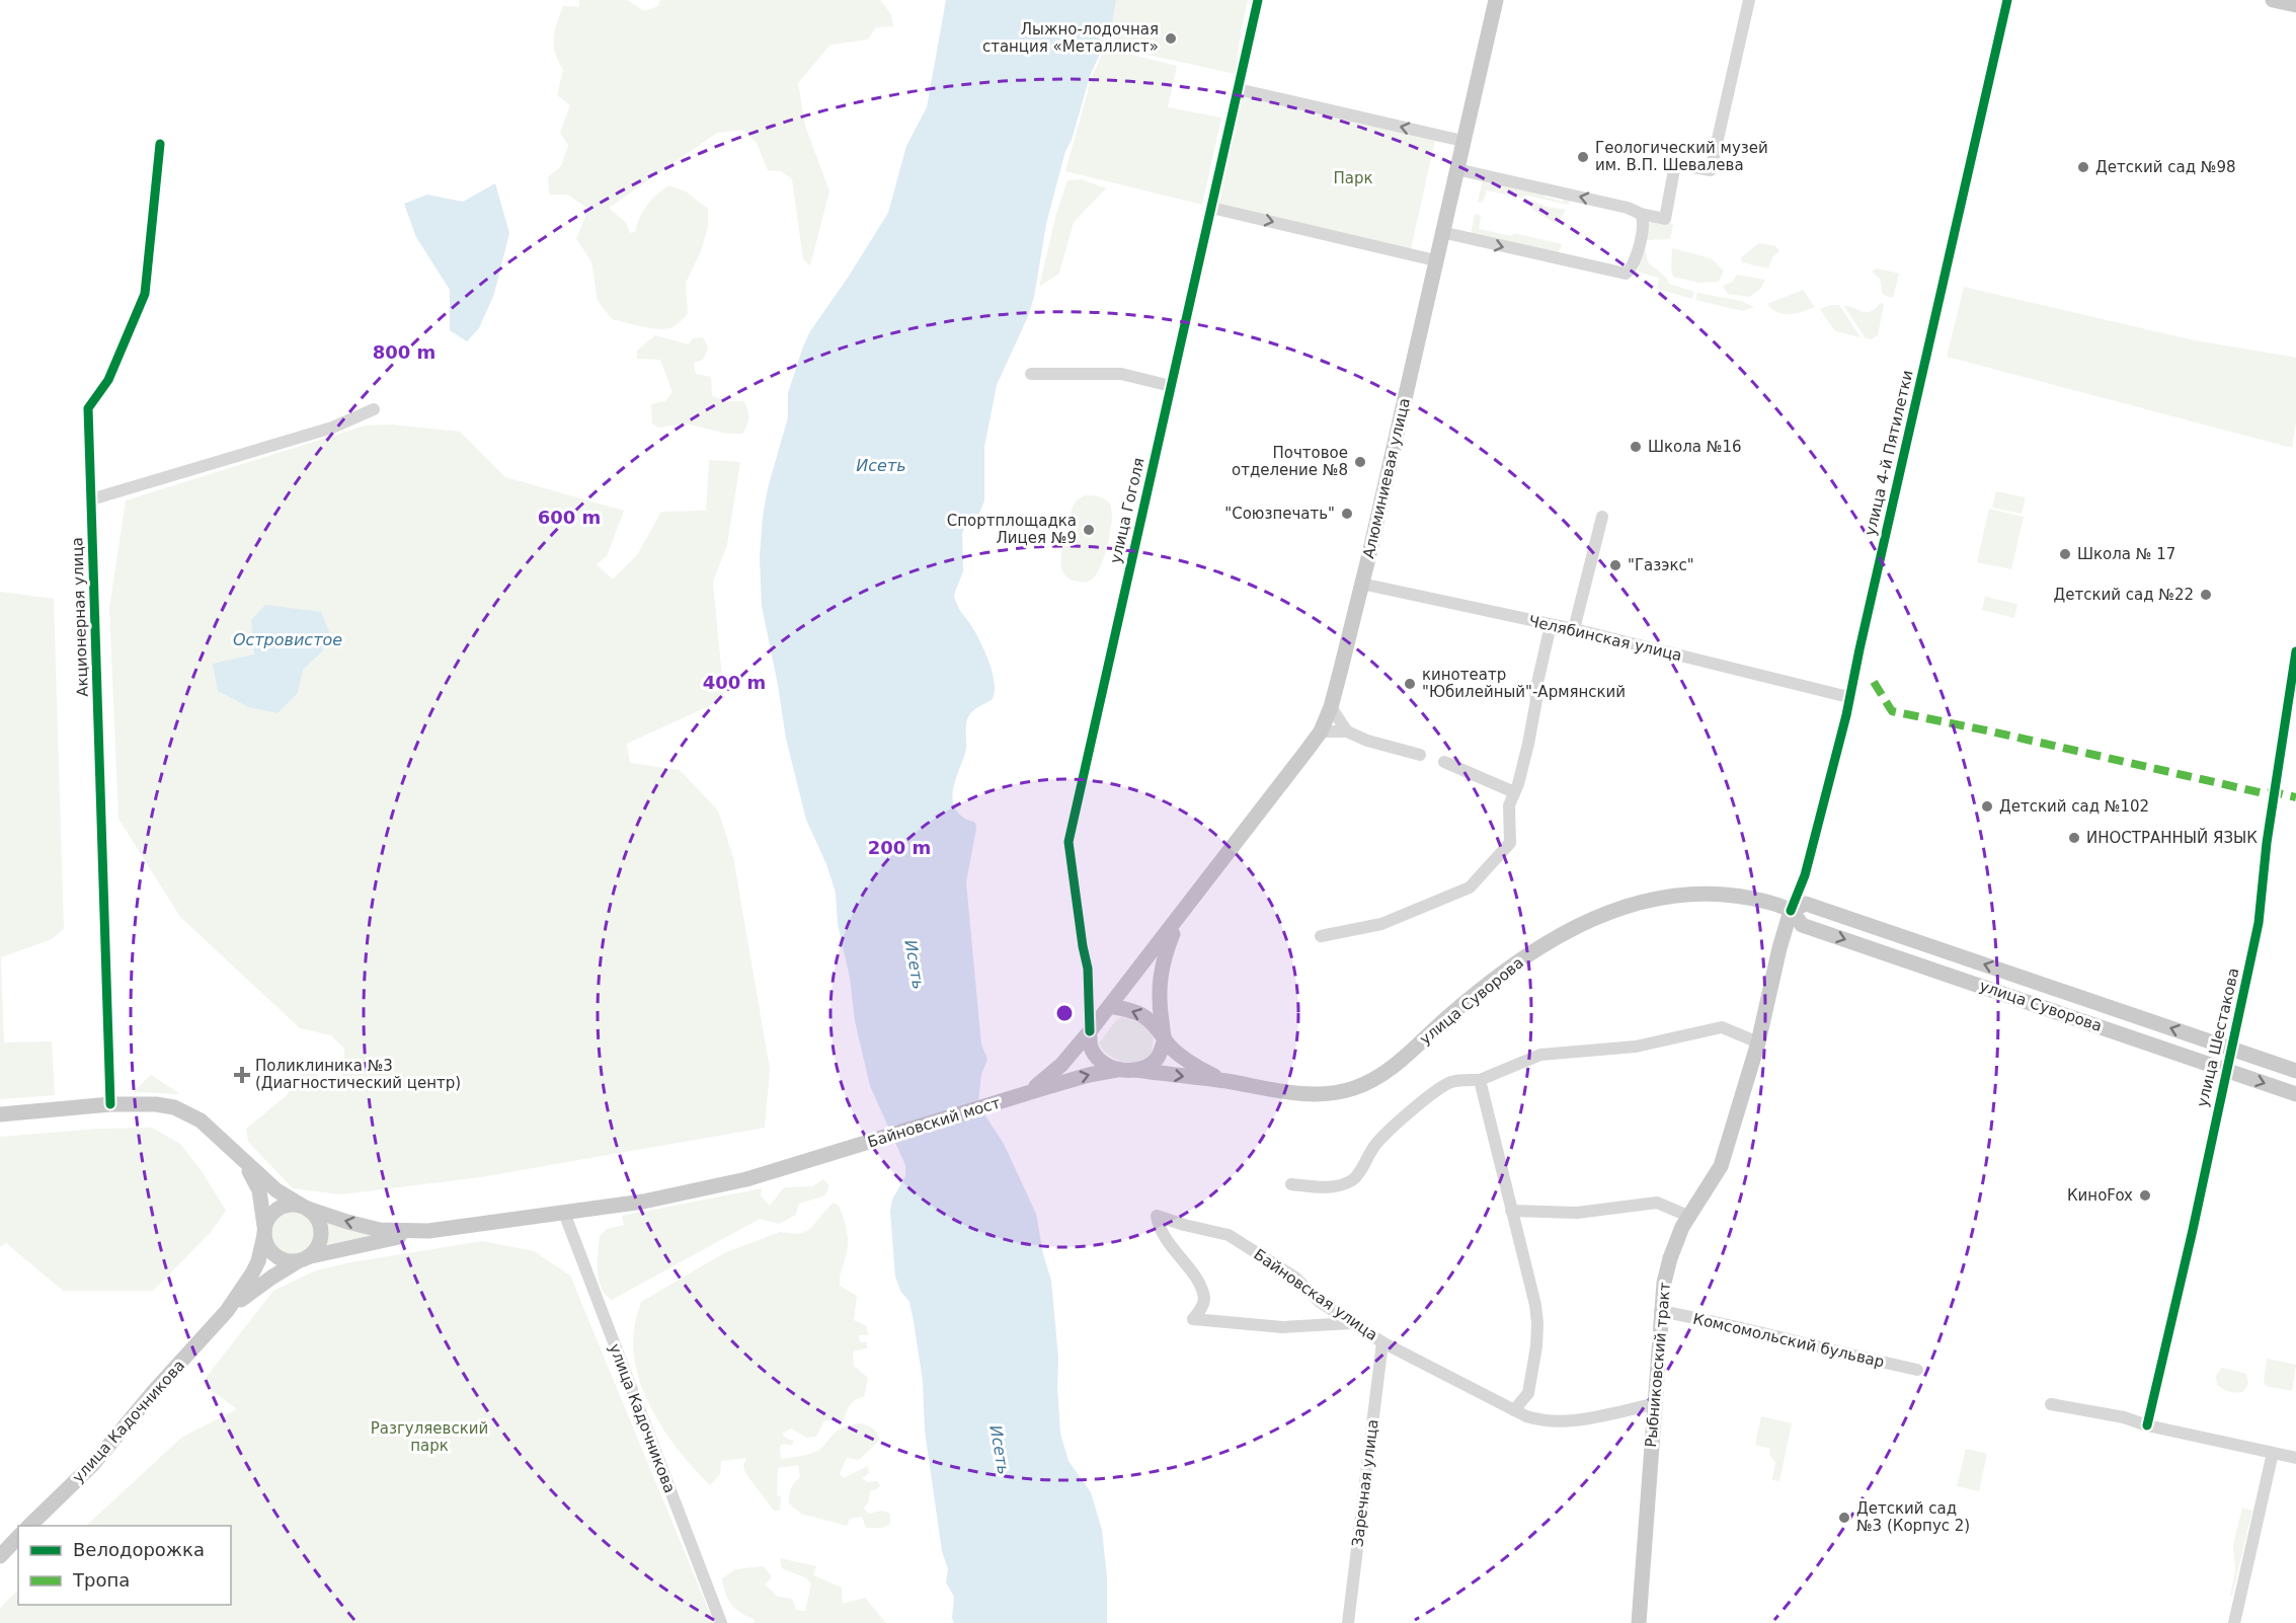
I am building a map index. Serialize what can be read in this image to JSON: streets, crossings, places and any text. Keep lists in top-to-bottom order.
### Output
{
  "streets": {
    "main road": [
      "Алюминиевая улица",
      "улица Суворова",
      "Байновский мост",
      "Рыбниковский тракт",
      "улица Кадочникова"
    ],
    "street": [
      "улица 4-й Пятилетки",
      "улица Гоголя",
      "Акционерная улица",
      "Челябинская улица",
      "улица Шестакова",
      "Байновская улица",
      "Комсомольский бульвар",
      "Заречная улица"
    ]
  },
  "crossings": [
    ["улица 4-й Пятилетки", "Челябинская улица"],
    ["улица 4-й Пятилетки", "улица Суворова"],
    ["улица 4-й Пятилетки", "Рыбниковский тракт"],
    ["Алюминиевая улица", "Челябинская улица"],
    ["улица Гоголя", "улица Суворова"],
    ["улица Суворова", "улица Шестакова"],
    ["улица Суворова", "Рыбниковский тракт"],
    ["Байновский мост", "улица Кадочникова"],
    ["Байновская улица", "Рыбниковский тракт"],
    ["Байновская улица", "Заречная улица"],
    ["Комсомольский бульвар", "Рыбниковский тракт"]
  ],
  "water": ["Исеть", "Островистое"],
  "parks": ["Парк", "Разгуляевский парк"],
  "places": {
    "other": [
      "Лыжно-лодочная станция «Металлист»",
      "Геологический музей им. В.П. Шевалева",
      "Детский сад №98",
      "Школа №16",
      "Почтовое отделение №8",
      "\"Союзпечать\"",
      "Спортплощадка Лицея №9",
      "Школа № 17",
      "\"Газэкс\"",
      "Детский сад №22",
      "кинотеатр \"Юбилейный\"-Армянский",
      "Детский сад №102",
      "ИНОСТРАННЫЙ ЯЗЫК",
      "КиноFox",
      "Детский сад №3 (Корпус 2)"
    ],
    "health": ["Поликлиника №3 (Диагностический центр)"]
  },
  "legend": ["Велодорожка", "Тропа"],
  "rings": [
    "800 m",
    "600 m",
    "400 m",
    "200 m"
  ]
}
